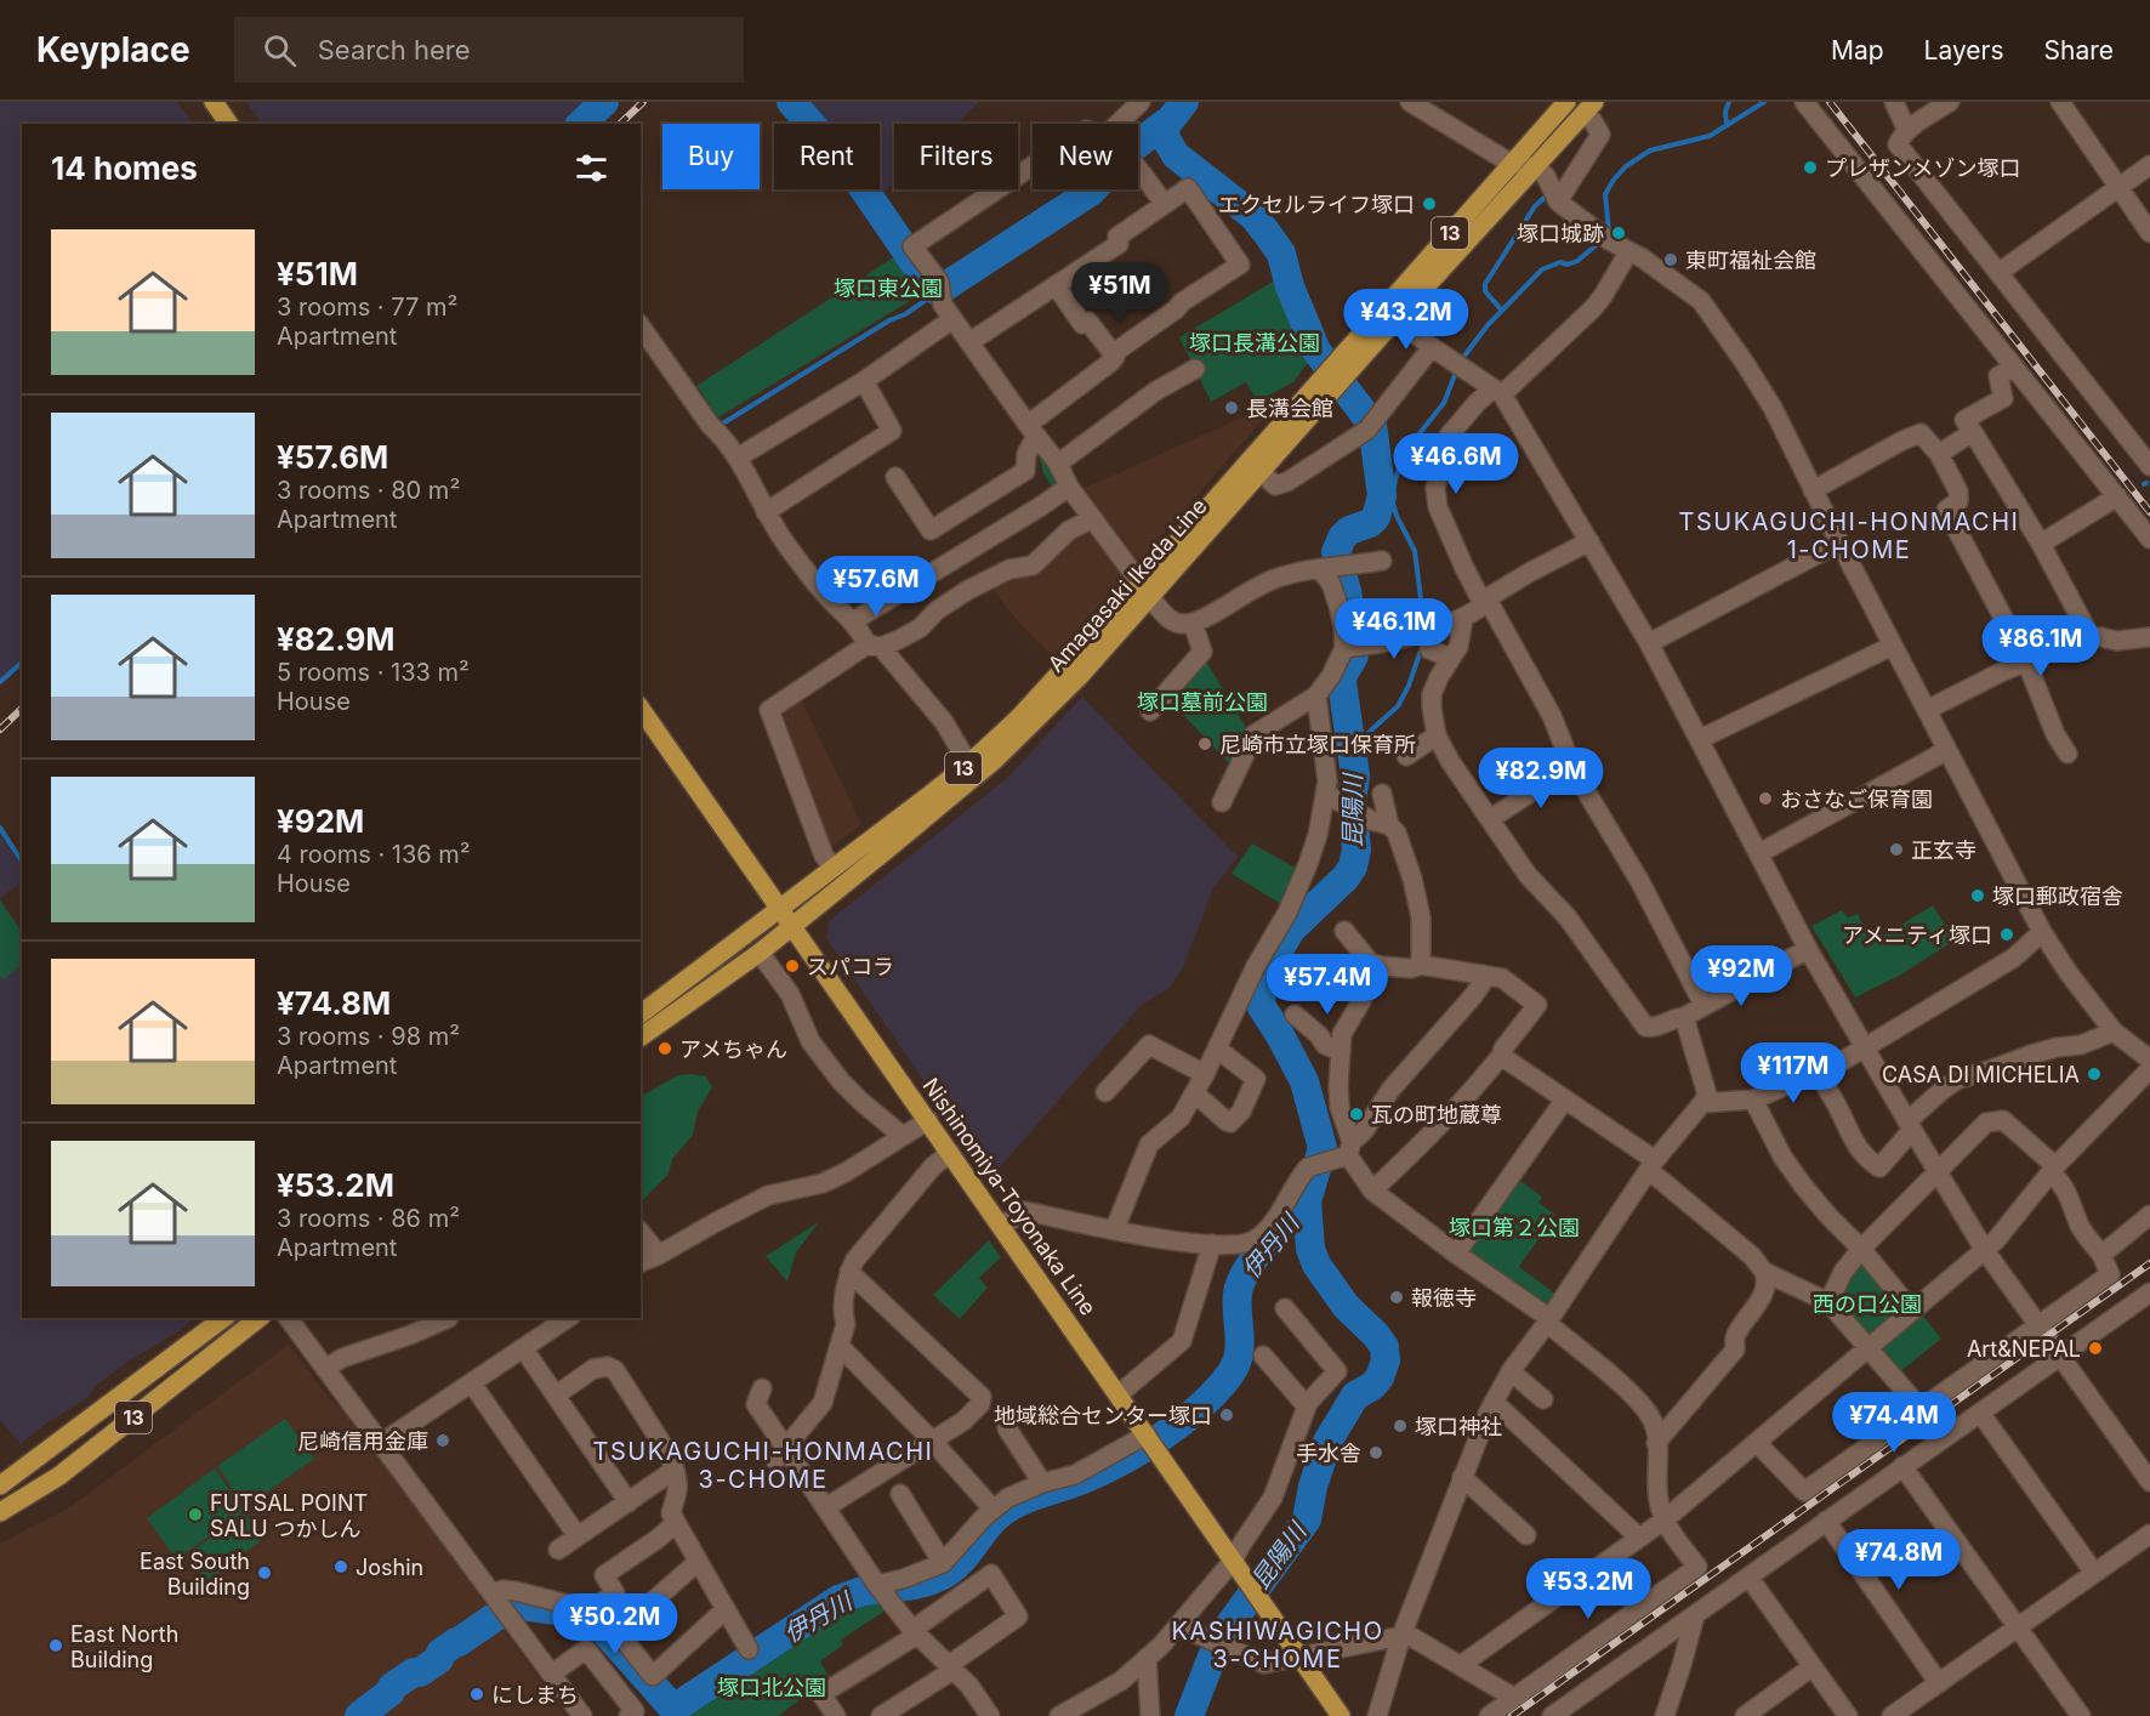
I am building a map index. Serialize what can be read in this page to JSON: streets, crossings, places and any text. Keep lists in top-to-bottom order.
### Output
{
  "streets": {
    "main road": ["13", "Amagasaki Ikeda Line", "Nishinomiya-Toyonaka Line"]
  },
  "crossings": [
    ["Amagasaki Ikeda Line", "Nishinomiya-Toyonaka Line"]
  ],
  "districts": ["TSUKAGUCHI-HONMACHI 1-CHOME", "TSUKAGUCHI-HONMACHI 3-CHOME", "KASHIWAGICHO 3-CHOME"],
  "water": ["昆陽川", "伊丹川"],
  "parks": [
    "塚口東公園",
    "塚口長溝公園",
    "塚口墓前公園",
    "塚口第２公園",
    "西の口公園",
    "塚口北公園"
  ],
  "places": [
    "プレザンメゾン塚口",
    "エクセルライフ塚口",
    "塚口城跡",
    "東町福祉会館",
    "長溝会館",
    "尼崎市立塚口保育所",
    "おさなご保育園",
    "正玄寺",
    "塚口郵政宿舎",
    "アメニティ塚口",
    "スパコラ",
    "アメちゃん",
    "CASA DI MICHELIA",
    "瓦の町地蔵尊",
    "報徳寺",
    "Art&NEPAL",
    "地域総合センター塚口",
    "塚口神社",
    "尼崎信用金庫",
    "手水舎",
    "FUTSAL POINT SALU つかしん",
    "Joshin",
    "East South Building",
    "East North Building",
    "にしまち"
  ],
  "page": {
    "header": "Keyplace",
    "search": "Search here",
    "nav": ["Map", "Layers", "Share"],
    "chip": [
      "Buy",
      "Rent",
      "Filters",
      "New"
    ],
    "heading": "14 homes",
    "list": [
      {
        "name": "¥51M",
        "note": "3 rooms · 77 m² · Apartment"
      },
      {
        "name": "¥57.6M",
        "note": "3 rooms · 80 m² · Apartment"
      },
      {
        "name": "¥82.9M",
        "note": "5 rooms · 133 m² · House"
      },
      {
        "name": "¥92M",
        "note": "4 rooms · 136 m² · House"
      },
      {
        "name": "¥74.8M",
        "note": "3 rooms · 98 m² · Apartment"
      },
      {
        "name": "¥53.2M",
        "note": "3 rooms · 86 m² · Apartment"
      }
    ],
    "price": [
      "¥51M",
      "¥43.2M",
      "¥46.6M",
      "¥57.6M",
      "¥46.1M",
      "¥86.1M",
      "¥82.9M",
      "¥92M",
      "¥57.4M",
      "¥117M",
      "¥74.4M",
      "¥74.8M",
      "¥53.2M",
      "¥50.2M"
    ]
  }
}
